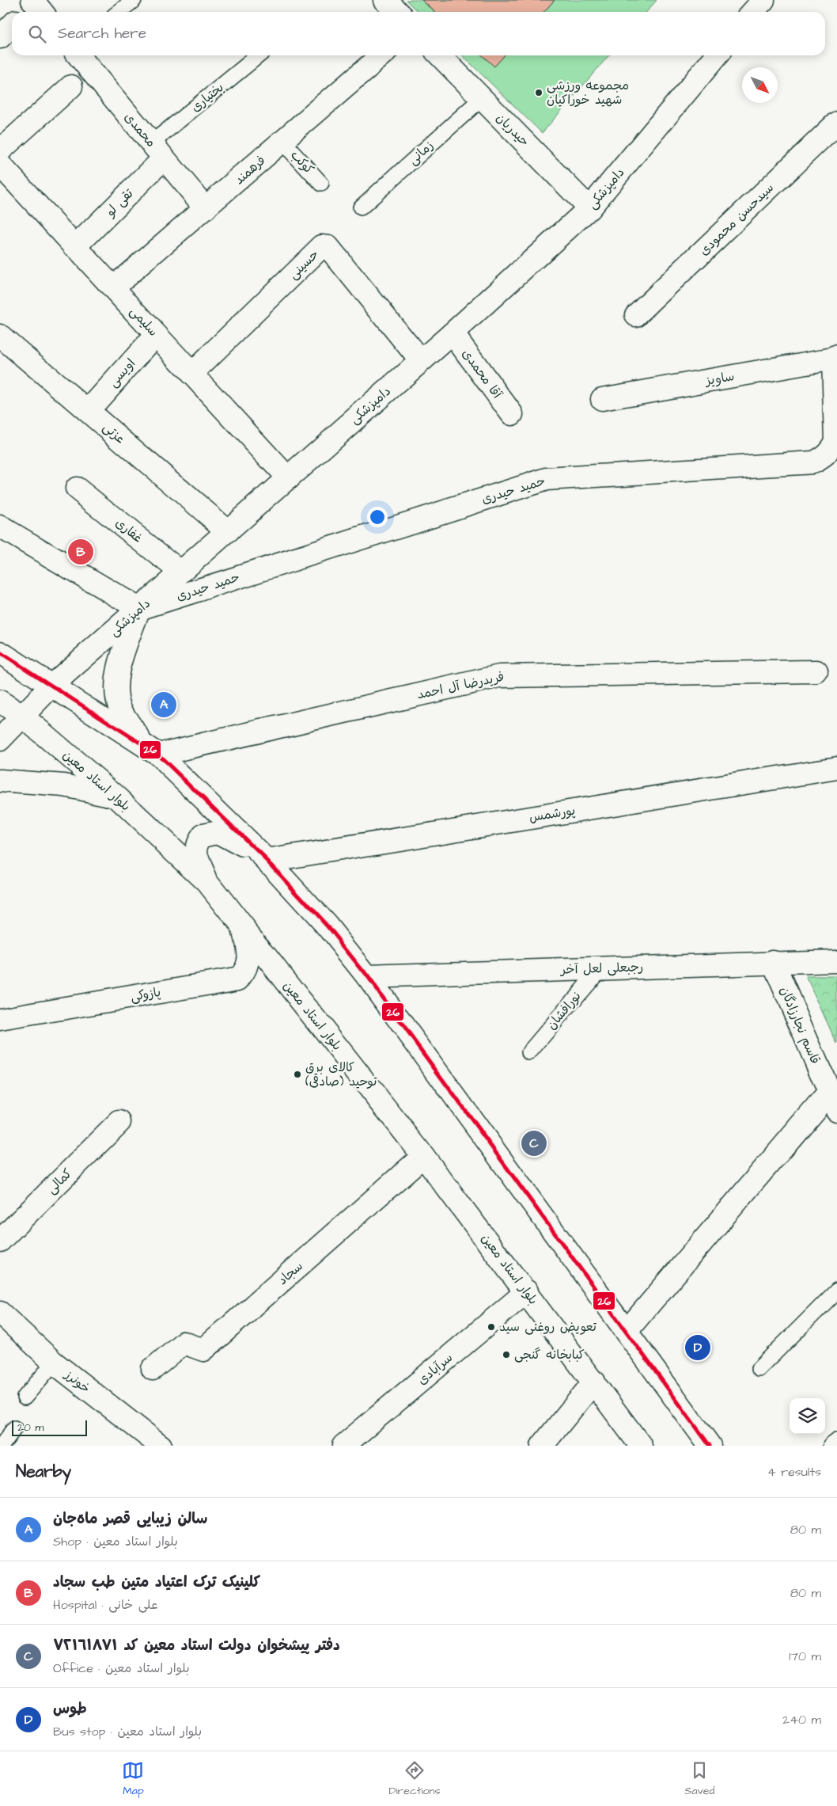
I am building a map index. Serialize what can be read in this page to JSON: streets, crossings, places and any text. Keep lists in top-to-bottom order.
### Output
{
  "streets": {
    "street": [
      "محمدی",
      "حیدریان",
      "فرهمند",
      "دامپزشکی",
      "تقی لو",
      "سیدحسن محمودی",
      "حسینی",
      "سلیمی",
      "اویسی",
      "آقا محمدی",
      "ساویز",
      "عزتی",
      "حمید حیدری",
      "غفاری",
      "فریدرضا آل احمد",
      "بلوار استاد معین",
      "پورشمس",
      "رجبعلی لعل آخر",
      "پازوکی",
      "قاسم نجارزادگان",
      "کمالی",
      "سجاد",
      "سرآبادی",
      "خونرز"
    ],
    "lane": [
      "بختیاری",
      "زمانی",
      "کوکب",
      "نورافشان"
    ]
  },
  "crossings": [
    ["بختیاری", "محمدی"],
    ["بختیاری", "تقی لو"],
    ["محمدی", "فرهمند"],
    ["محمدی", "تقی لو"],
    ["حیدریان", "زمانی"],
    ["حیدریان", "دامپزشکی"],
    ["کوکب", "فرهمند"],
    ["فرهمند", "سلیمی"],
    ["دامپزشکی", "حسینی"],
    ["دامپزشکی", "سلیمی"],
    ["دامپزشکی", "آقا محمدی"],
    ["دامپزشکی", "عزتی"],
    ["دامپزشکی", "حمید حیدری"],
    ["دامپزشکی", "غفاری"],
    ["دامپزشکی", "بلوار استاد معین"],
    ["تقی لو", "سلیمی"],
    ["حسینی", "سلیمی"],
    ["سلیمی", "اویسی"],
    ["اویسی", "عزتی"],
    ["ساویز", "حمید حیدری"],
    ["بلوار استاد معین", "پازوکی"],
    ["بلوار استاد معین", "سجاد"],
    ["بلوار استاد معین", "سرآبادی"],
    ["رجبعلی لعل آخر", "نورافشان"],
    ["رجبعلی لعل آخر", "قاسم نجارزادگان"]
  ],
  "places": [
    "مجموعه ورزشی شهید خوراکیان",
    "کالای برق توحید (صادقی)",
    "تعویض روغنی سید",
    "کبابخانه گنجی"
  ],
  "lines": ["transit line 26"],
  "scale_bar": "20 m",
  "north": "bottom right",
  "page": {
    "search": "Search here",
    "pins": [
      "B",
      "A",
      "C",
      "D"
    ],
    "scale": "20 m",
    "heading": ["Nearby", "4 results"],
    "list": [
      {
        "mark": "A",
        "name": "سالن زیبایی قصر ماه‌جان",
        "note": "Shop · بلوار استاد معین",
        "value": "80 m"
      },
      {
        "mark": "B",
        "name": "کلینیک ترک اعتیاد متین طب سجاد",
        "note": "Hospital · علی خانی",
        "value": "80 m"
      },
      {
        "mark": "C",
        "name": "دفتر پيشخوان دولت استاد معين كد ٧٢١٦١٨٧١",
        "note": "Office · بلوار استاد معین",
        "value": "170 m"
      },
      {
        "mark": "D",
        "name": "طوس",
        "note": "Bus stop · بلوار استاد معین",
        "value": "240 m"
      }
    ],
    "nav": ["Map", "Directions", "Saved"]
  }
}
